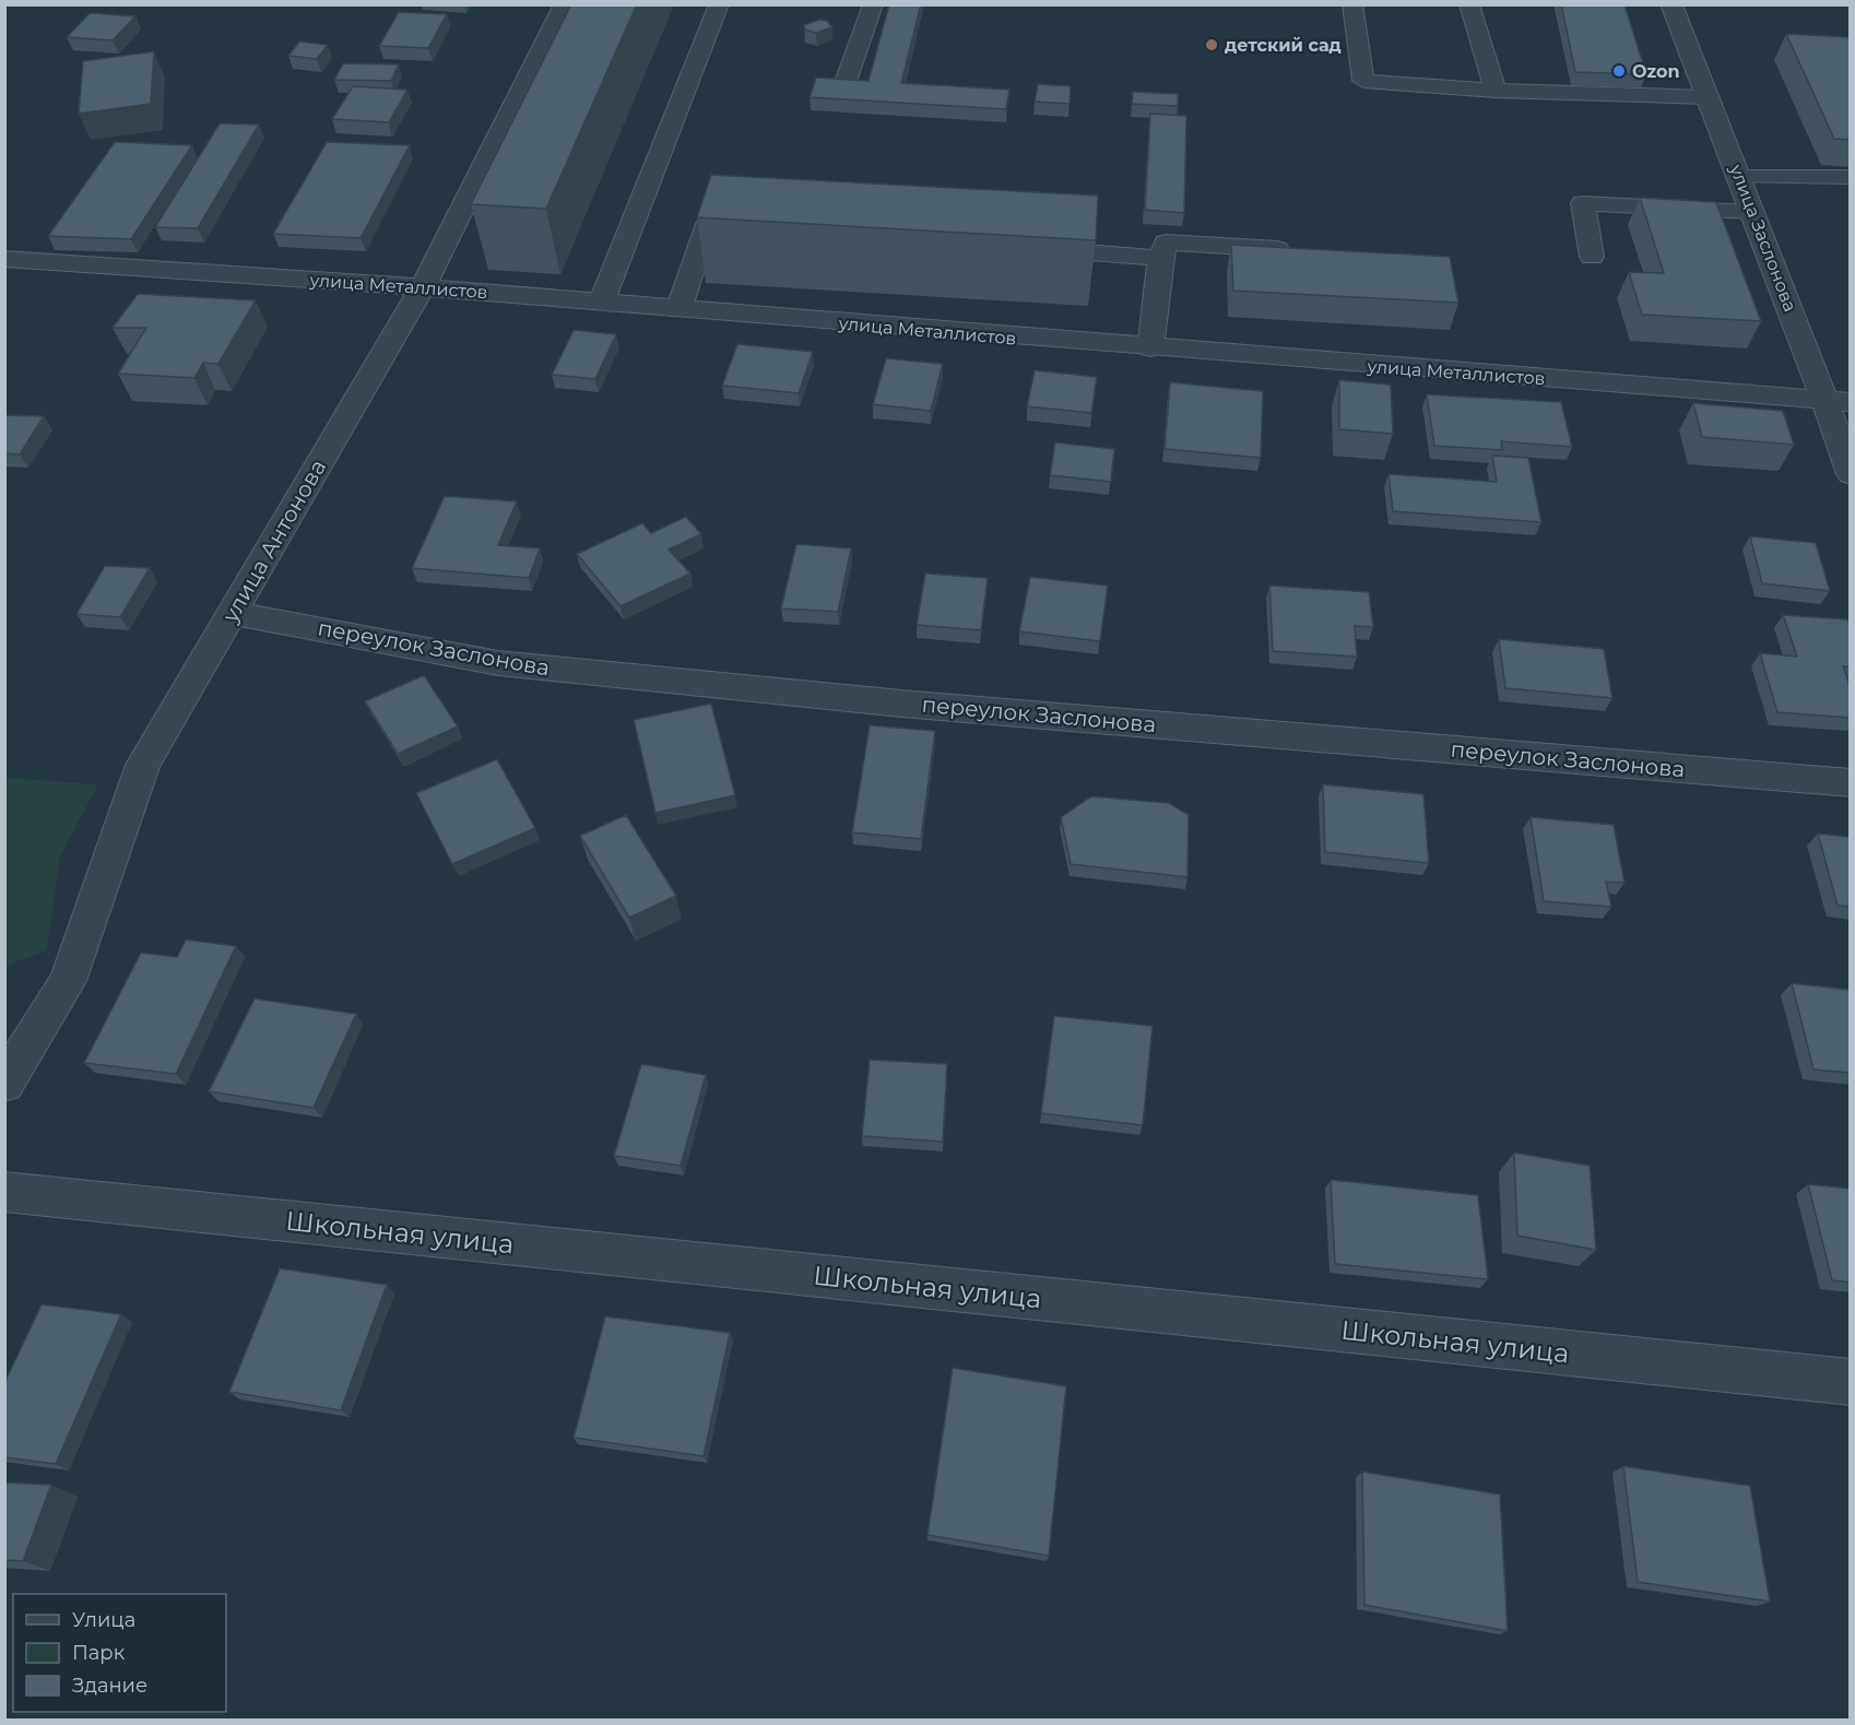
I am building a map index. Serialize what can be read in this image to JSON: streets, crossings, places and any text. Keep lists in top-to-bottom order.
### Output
{
  "streets": {
    "street": [
      "улица Заслонова",
      "улица Металлистов",
      "улица Антонова",
      "переулок Заслонова",
      "Школьная улица"
    ]
  },
  "crossings": [
    ["улица Заслонова", "улица Металлистов"],
    ["улица Металлистов", "улица Антонова"],
    ["улица Антонова", "переулок Заслонова"]
  ],
  "places": ["детский сад", "Ozon"],
  "legend": ["Улица", "Парк", "Здание"]
}
